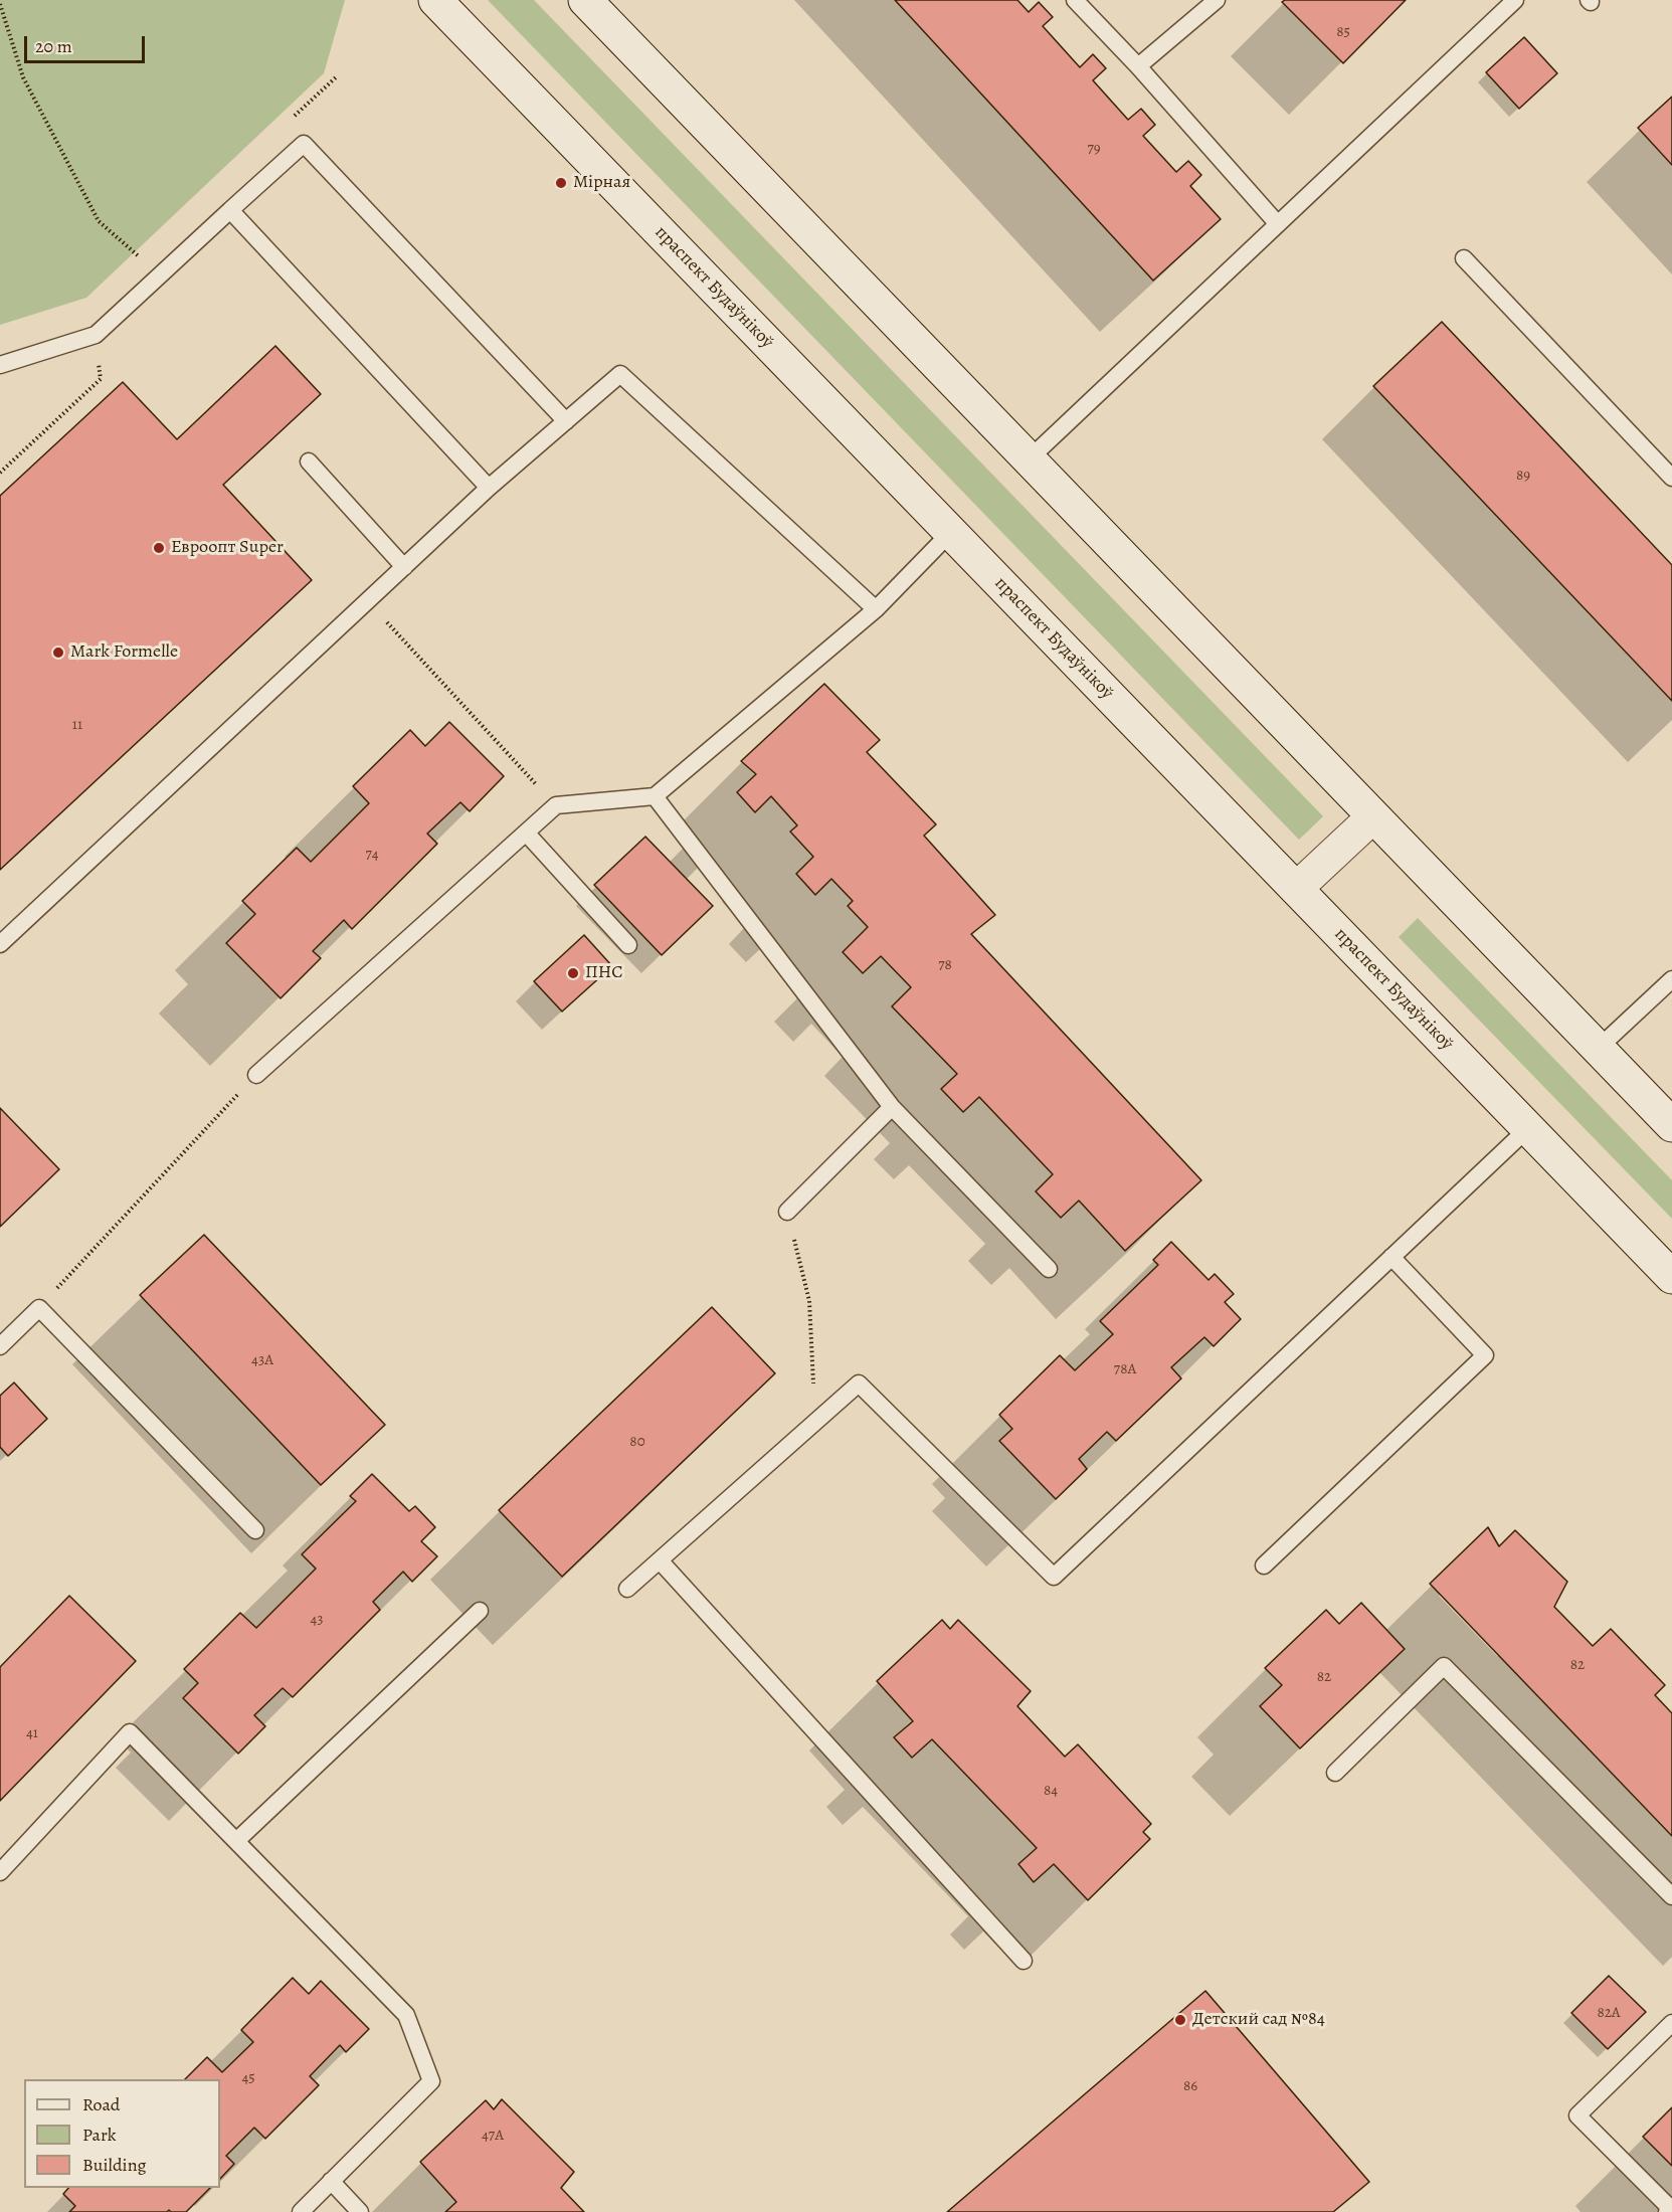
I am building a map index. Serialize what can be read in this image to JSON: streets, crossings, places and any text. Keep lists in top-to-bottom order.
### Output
{
  "streets": {
    "main road": ["праспект Будаўнікоў"]
  },
  "places": [
    "Мірная",
    "Евроопт Super",
    "Mark Formelle",
    "ПНС",
    "Детский сад №84"
  ],
  "house_numbers": [
    "85",
    "79",
    "89",
    "11",
    "74",
    "78",
    "43А",
    "78А",
    "80",
    "43",
    "82",
    "82",
    "41",
    "84",
    "82А",
    "45",
    "86",
    "47А"
  ],
  "legend": ["Road", "Park", "Building"],
  "scale_bar": "20 m"
}
